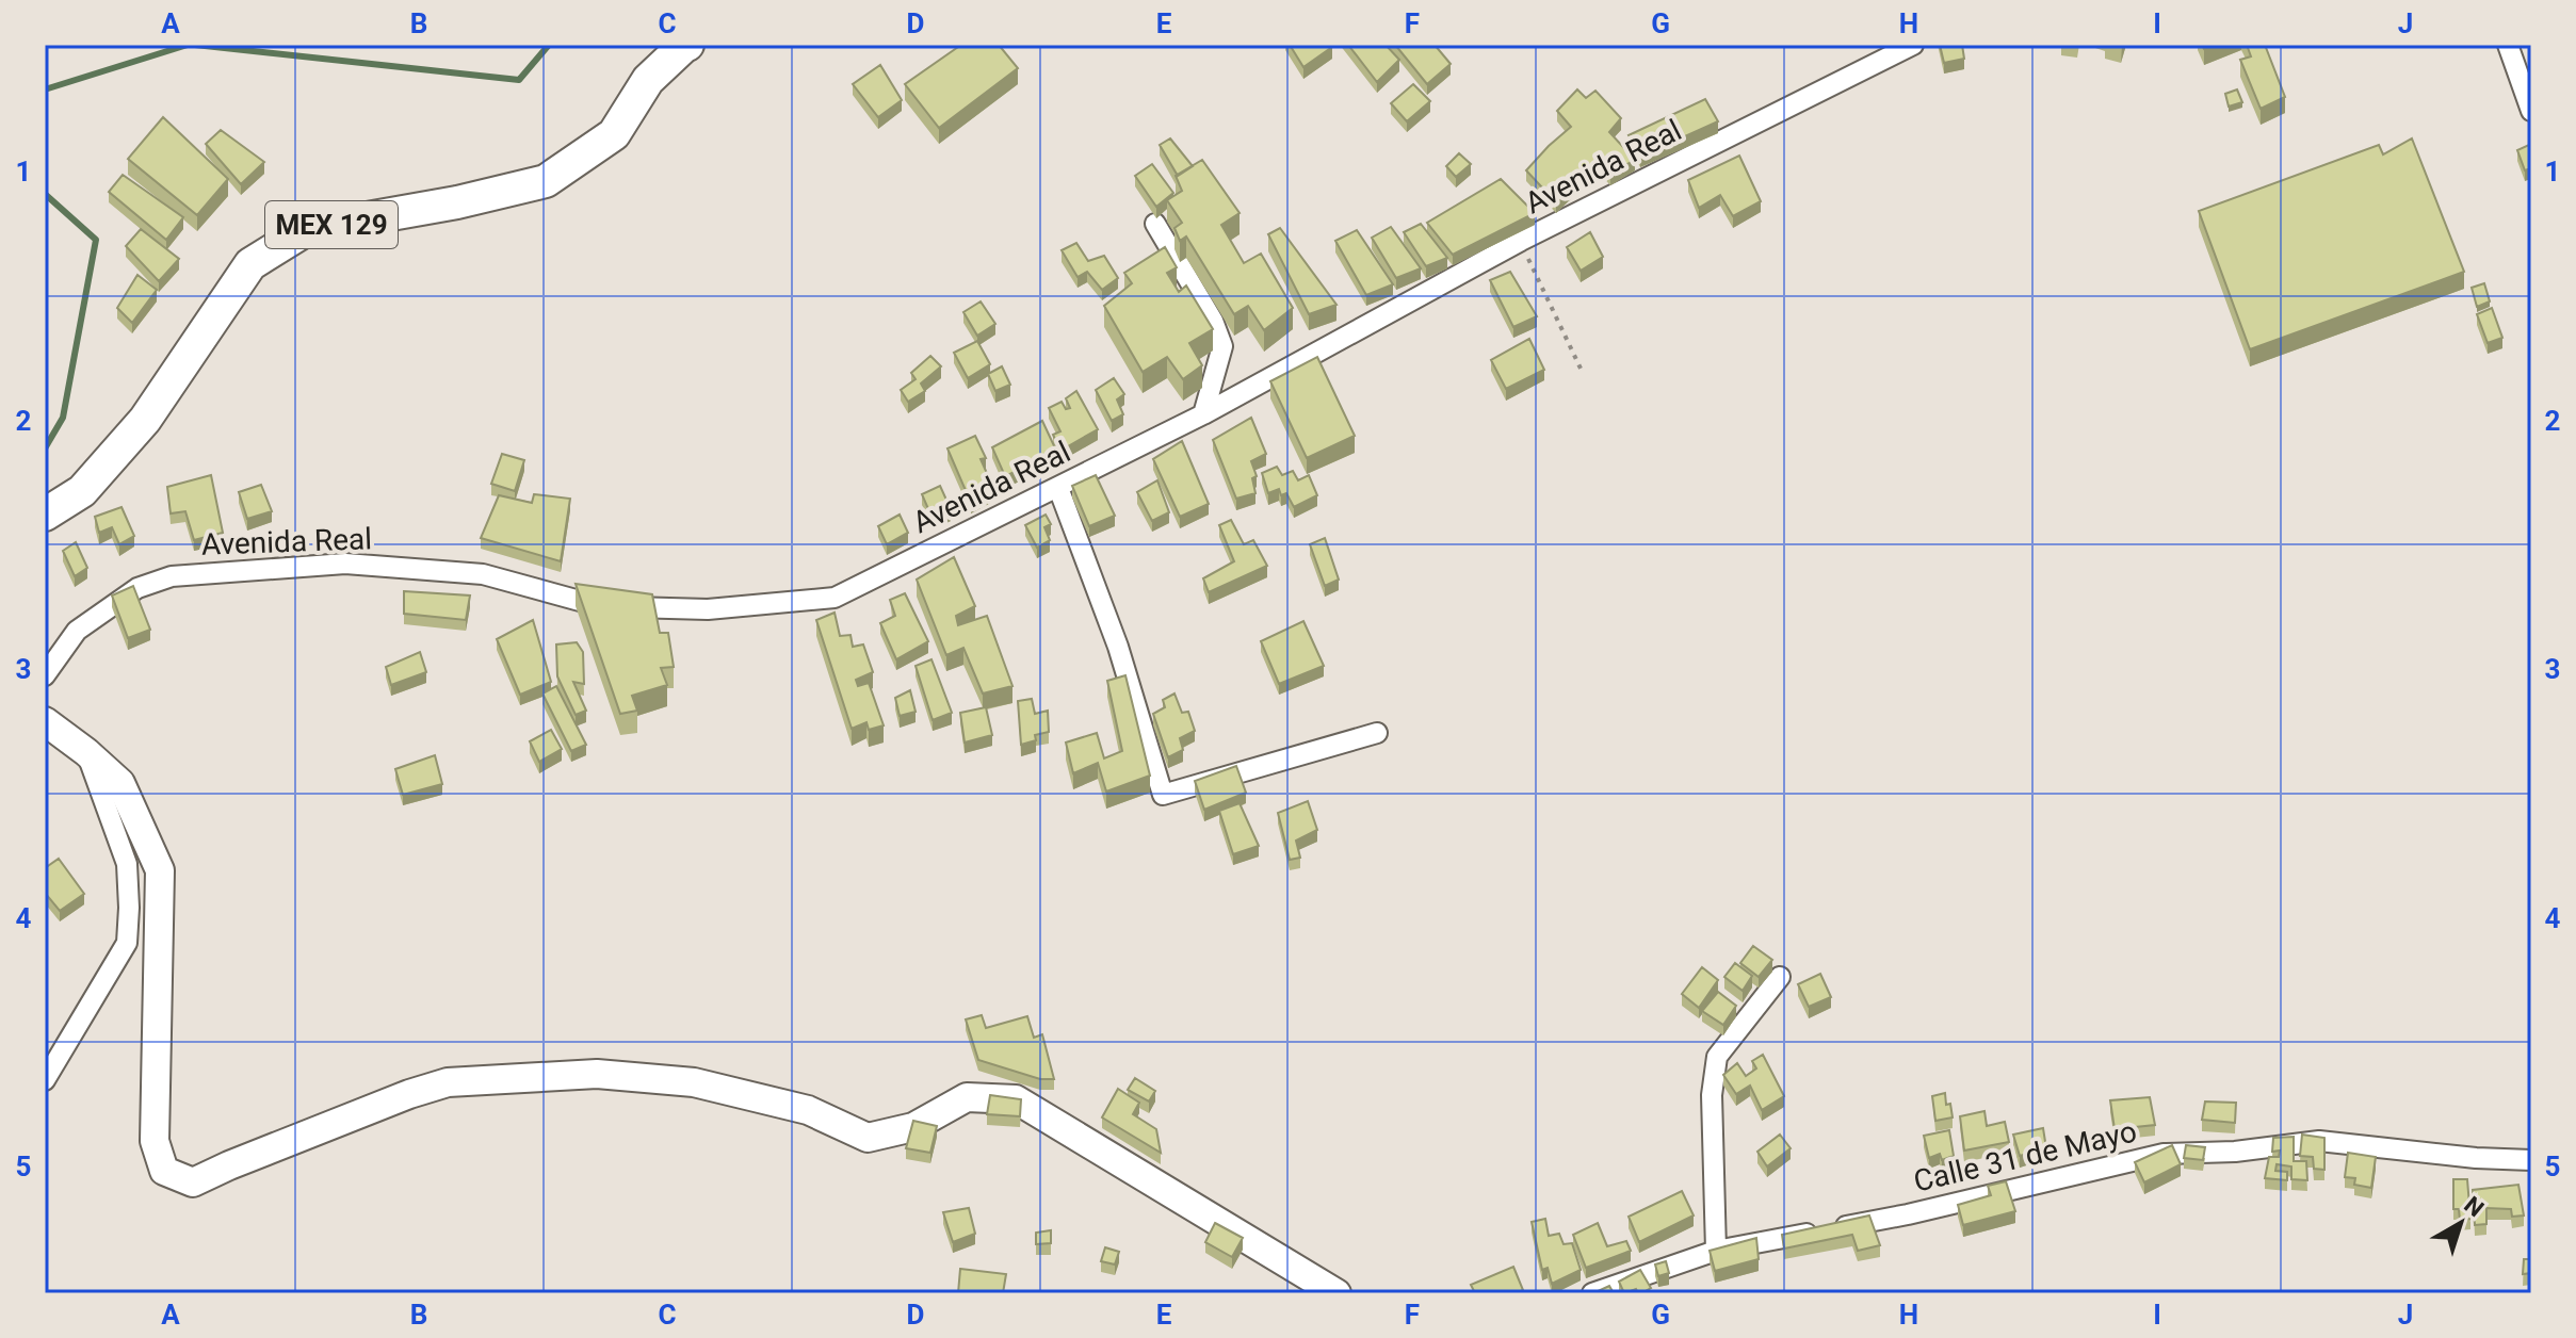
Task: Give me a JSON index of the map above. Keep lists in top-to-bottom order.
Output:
{
  "streets": {
    "main road": ["MEX 129"],
    "street": ["Avenida Real", "Calle 31 de Mayo"]
  },
  "north": "top right",
  "grid": {
    "columns": [
      "A",
      "B",
      "C",
      "D",
      "E",
      "F",
      "G",
      "H",
      "I",
      "J"
    ],
    "rows": [
      "1",
      "2",
      "3",
      "4",
      "5"
    ]
  }
}
